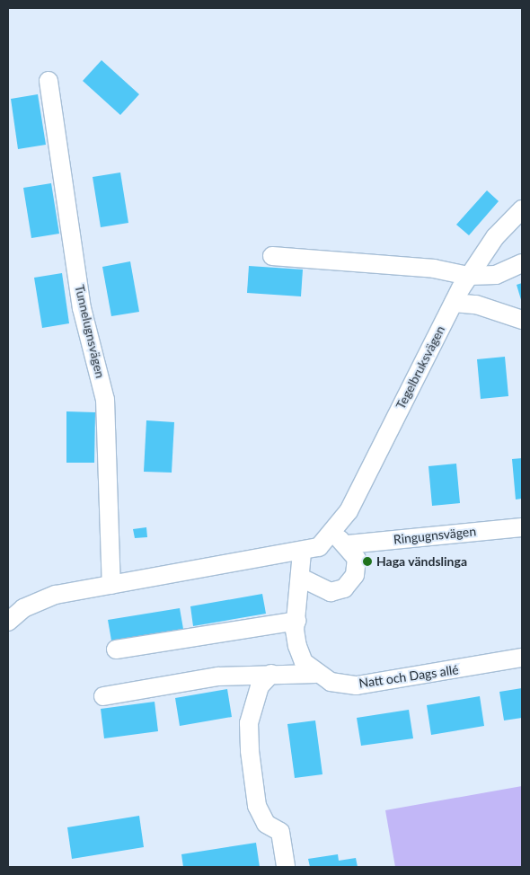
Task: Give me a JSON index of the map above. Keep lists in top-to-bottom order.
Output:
{
  "streets": {
    "street": [
      "Tunnelugnsvägen",
      "Tegelbruksvägen",
      "Ringugnsvägen",
      "Natt och Dags allé"
    ]
  },
  "crossings": [
    ["Tegelbruksvägen", "Ringugnsvägen"]
  ],
  "places": ["Haga vändslinga"]
}
